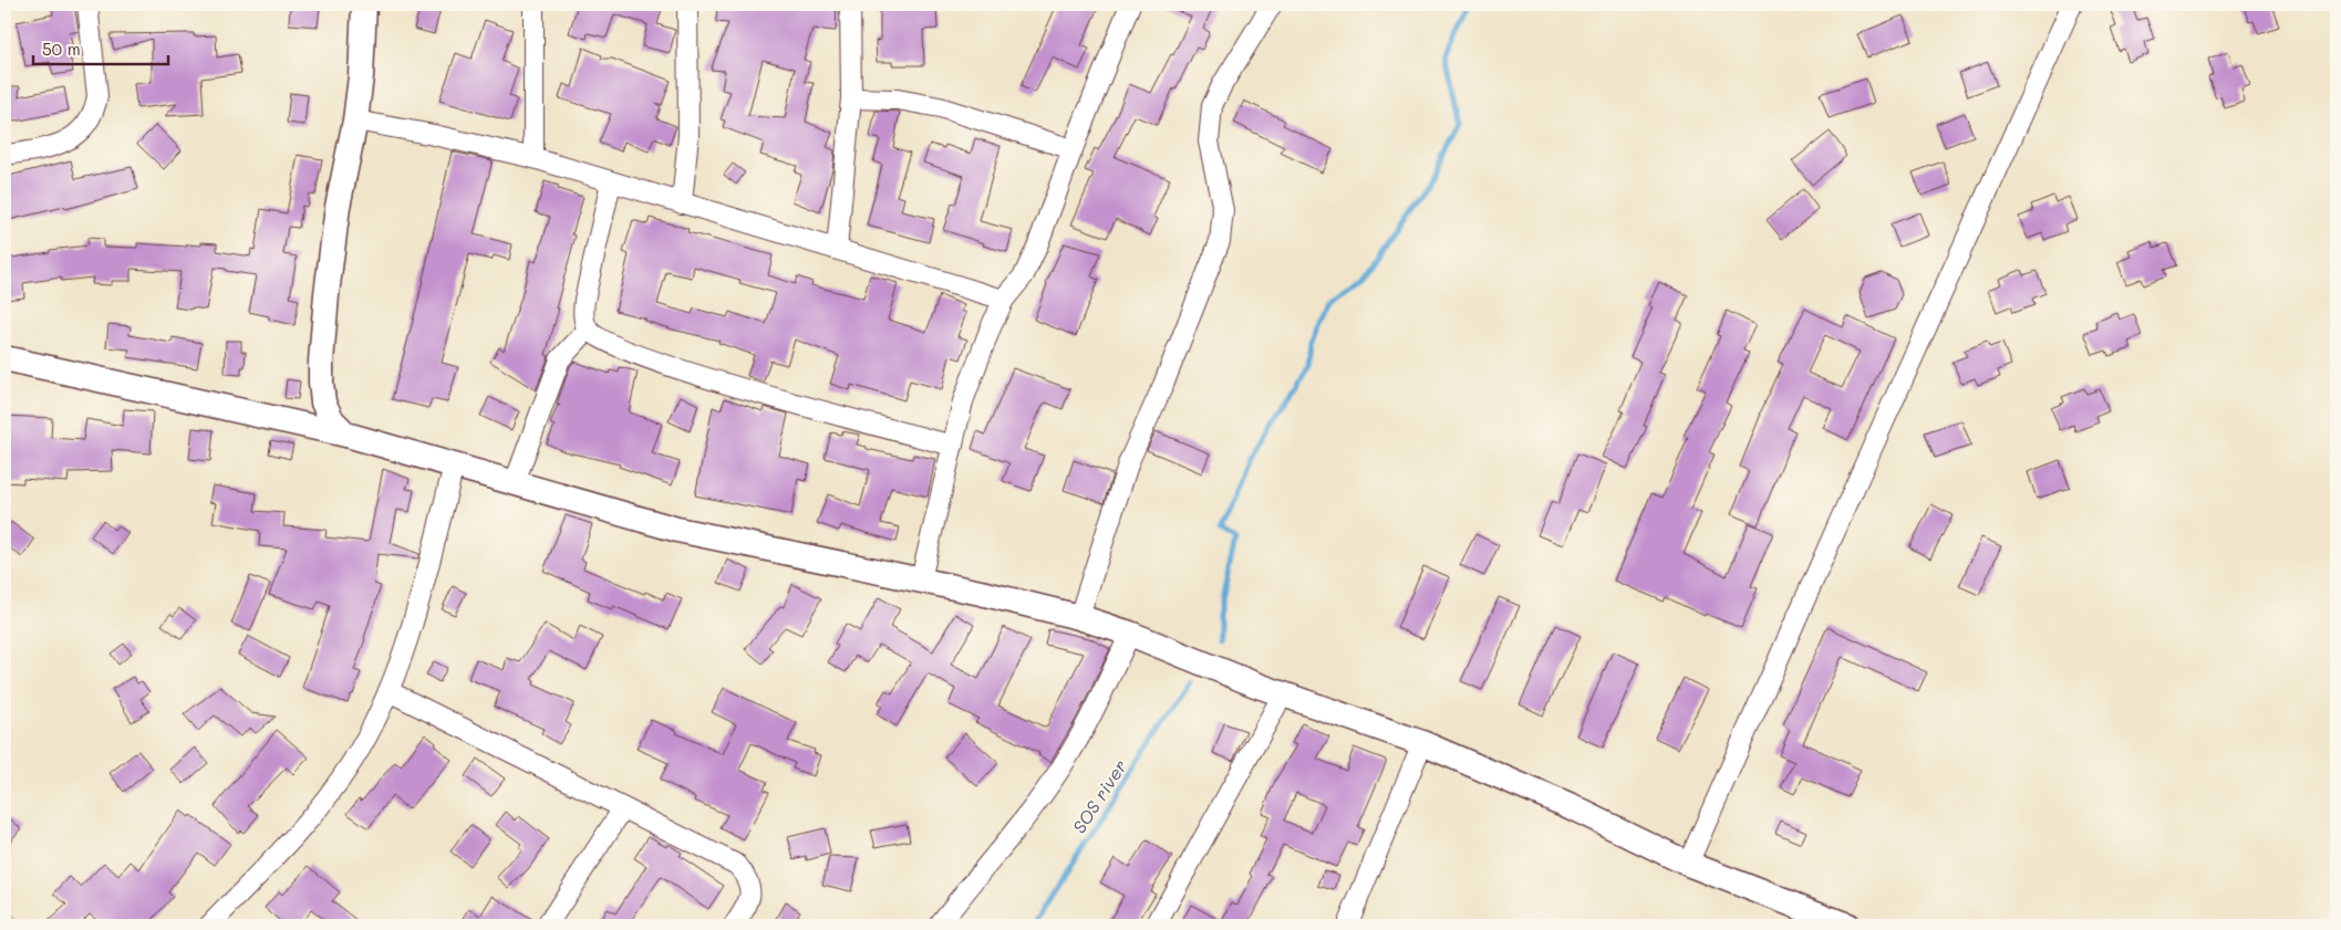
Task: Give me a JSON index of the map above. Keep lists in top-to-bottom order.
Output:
{
  "water": ["SOS river"],
  "scale_bar": "50 m"
}
